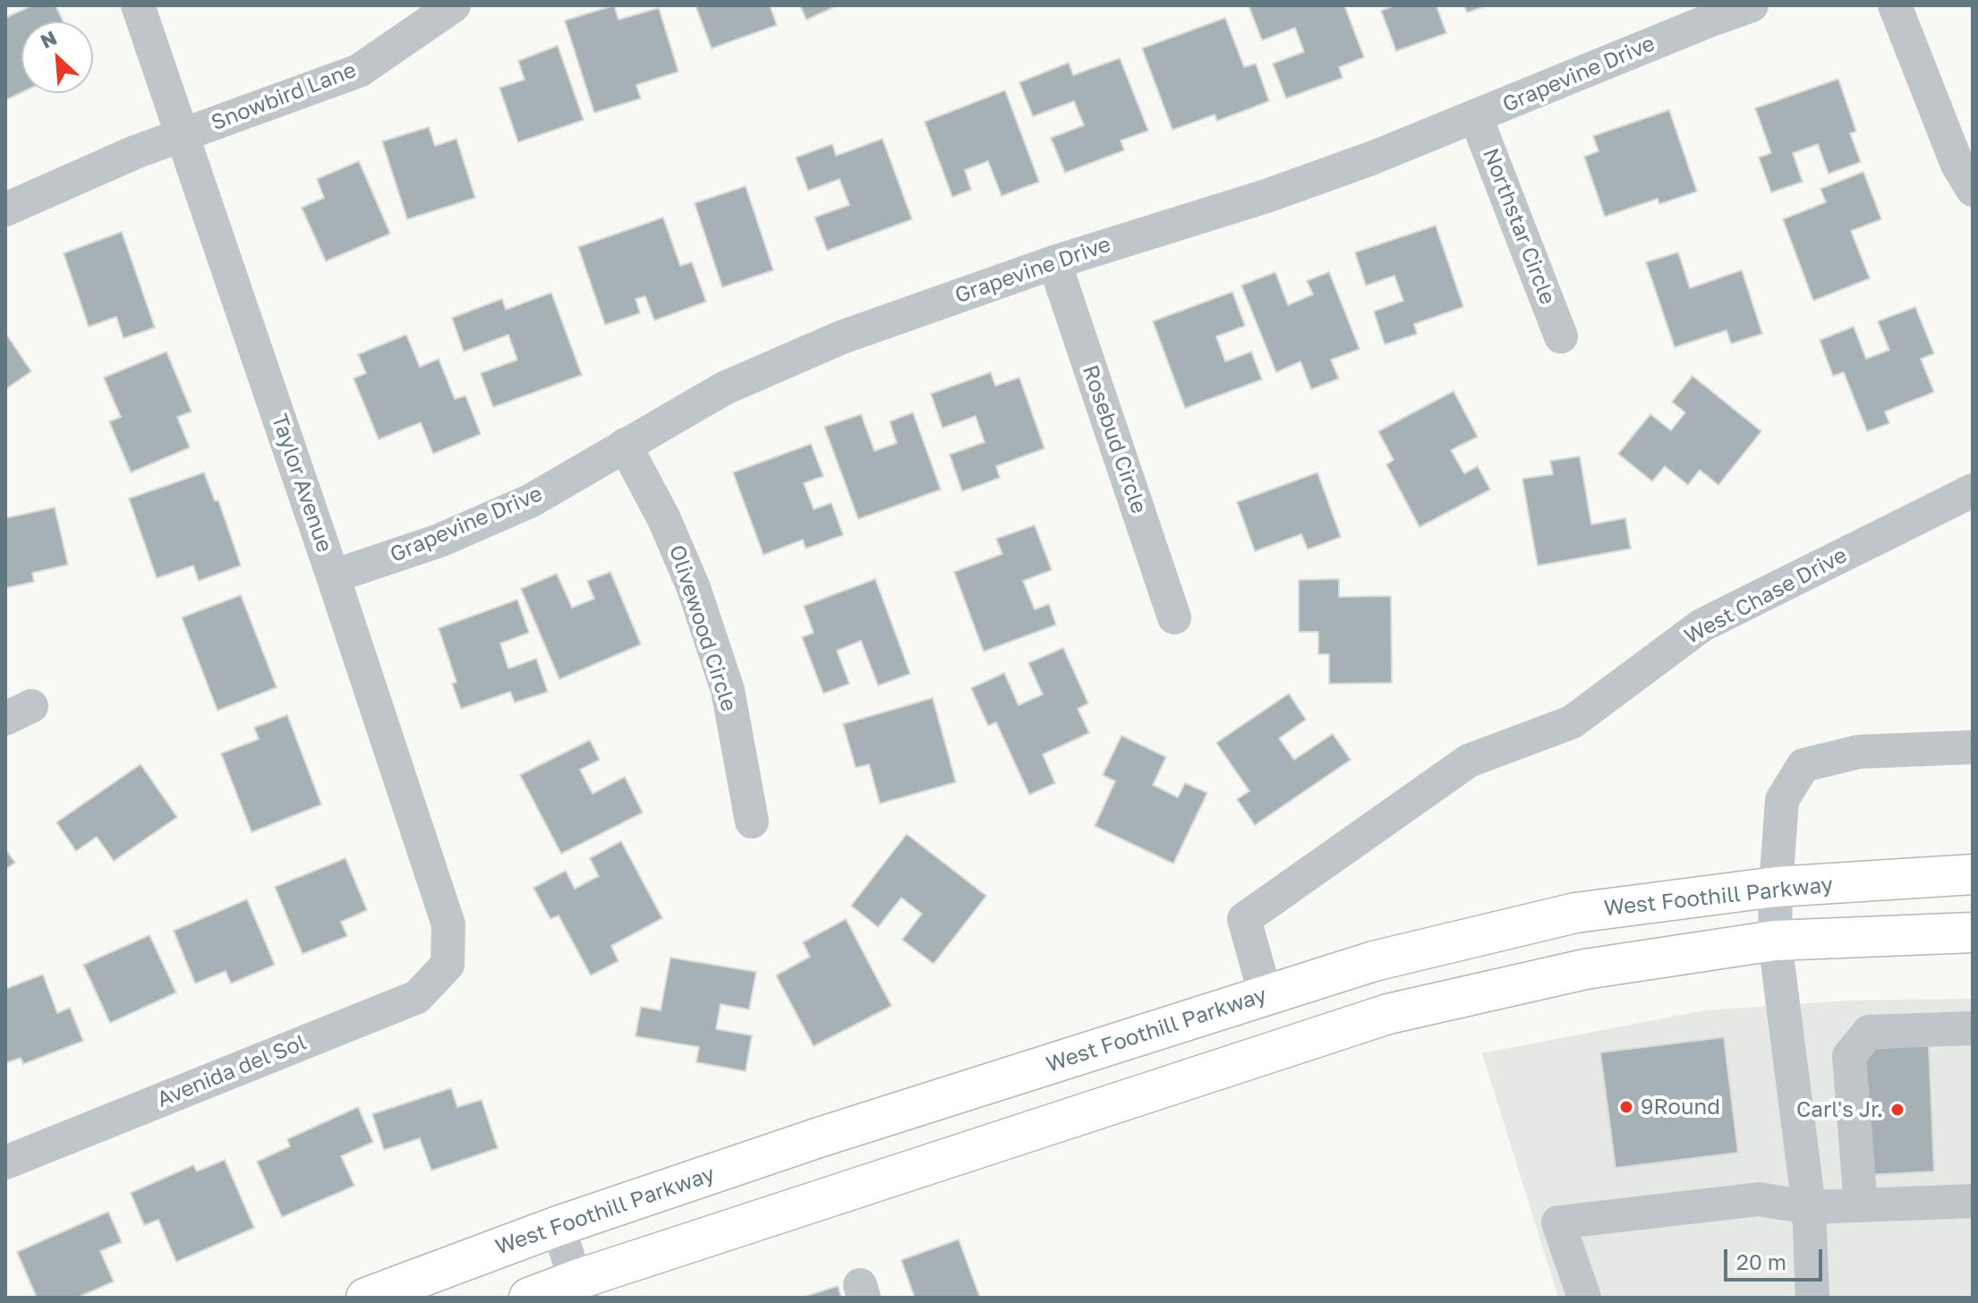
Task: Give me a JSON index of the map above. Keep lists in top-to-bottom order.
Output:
{
  "streets": {
    "main road": ["West Foothill Parkway"],
    "street": [
      "Grapevine Drive",
      "Snowbird Lane",
      "Northstar Circle",
      "Rosebud Circle",
      "Taylor Avenue",
      "West Chase Drive",
      "Olivewood Circle",
      "Avenida del Sol"
    ]
  },
  "crossings": [
    ["Grapevine Drive", "Northstar Circle"],
    ["Grapevine Drive", "Rosebud Circle"],
    ["Grapevine Drive", "Taylor Avenue"],
    ["Grapevine Drive", "Olivewood Circle"],
    ["Snowbird Lane", "Taylor Avenue"],
    ["Taylor Avenue", "Avenida del Sol"],
    ["West Chase Drive", "West Foothill Parkway"]
  ],
  "places": ["9Round", "Carl's Jr."],
  "scale_bar": "20 m",
  "north": "top left"
}
